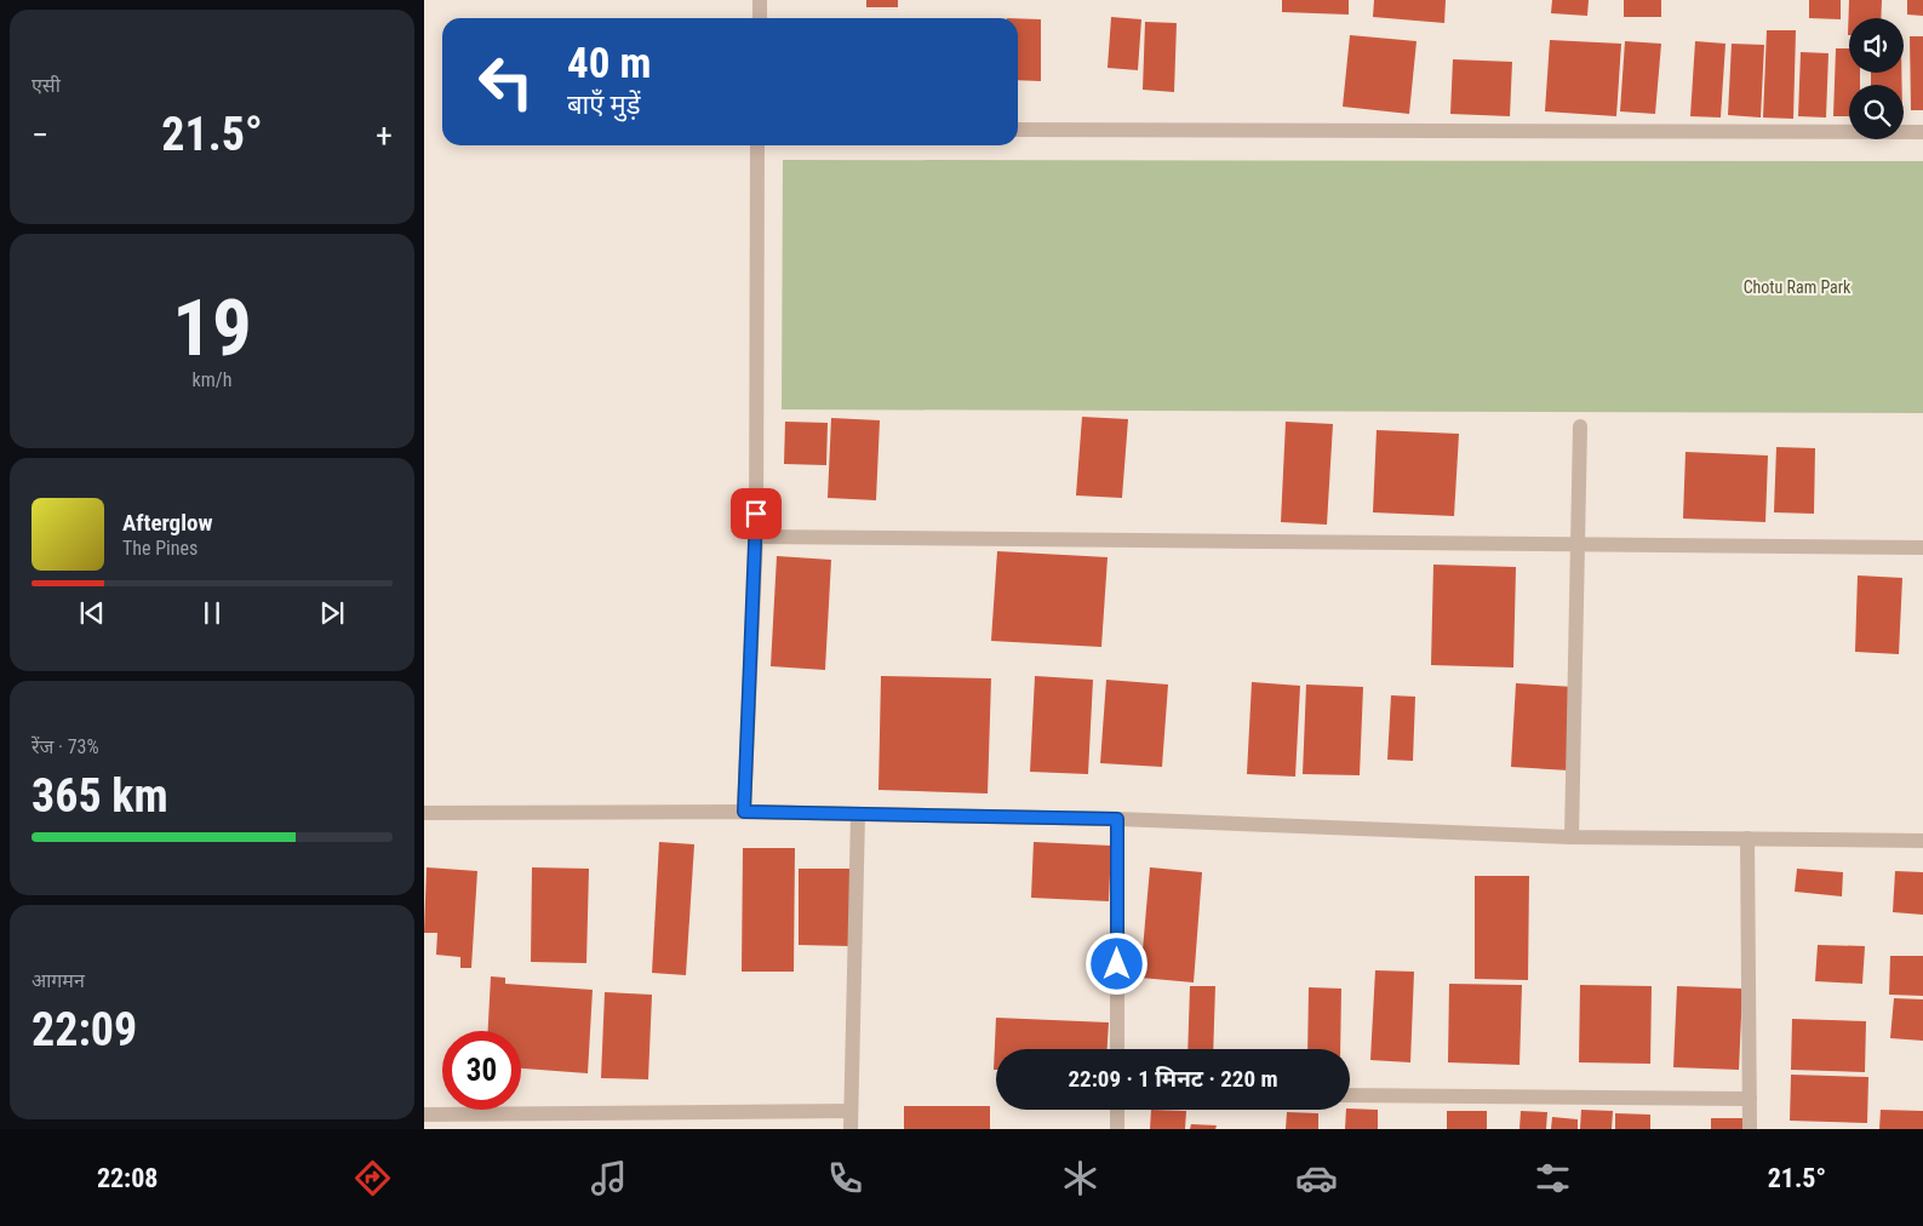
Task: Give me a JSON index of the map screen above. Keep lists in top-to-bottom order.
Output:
{
  "parks": ["Chotu Ram Park"],
  "page": {
    "tile": [
      "एसी",
      ["19", "km/h"],
      ["रेंज · 73%", "365 km"],
      ["आगमन", "22:09"]
    ],
    "turn": ["40 m", "बाएँ मुड़ें"],
    "heat": ["−", "21.5°", "+"],
    "song": ["Afterglow", "The Pines"],
    "limit": "30",
    "trip": "22:09 · 1 मिनट · 220 m",
    "tabs": ["22:08", "21.5°"]
  }
}
